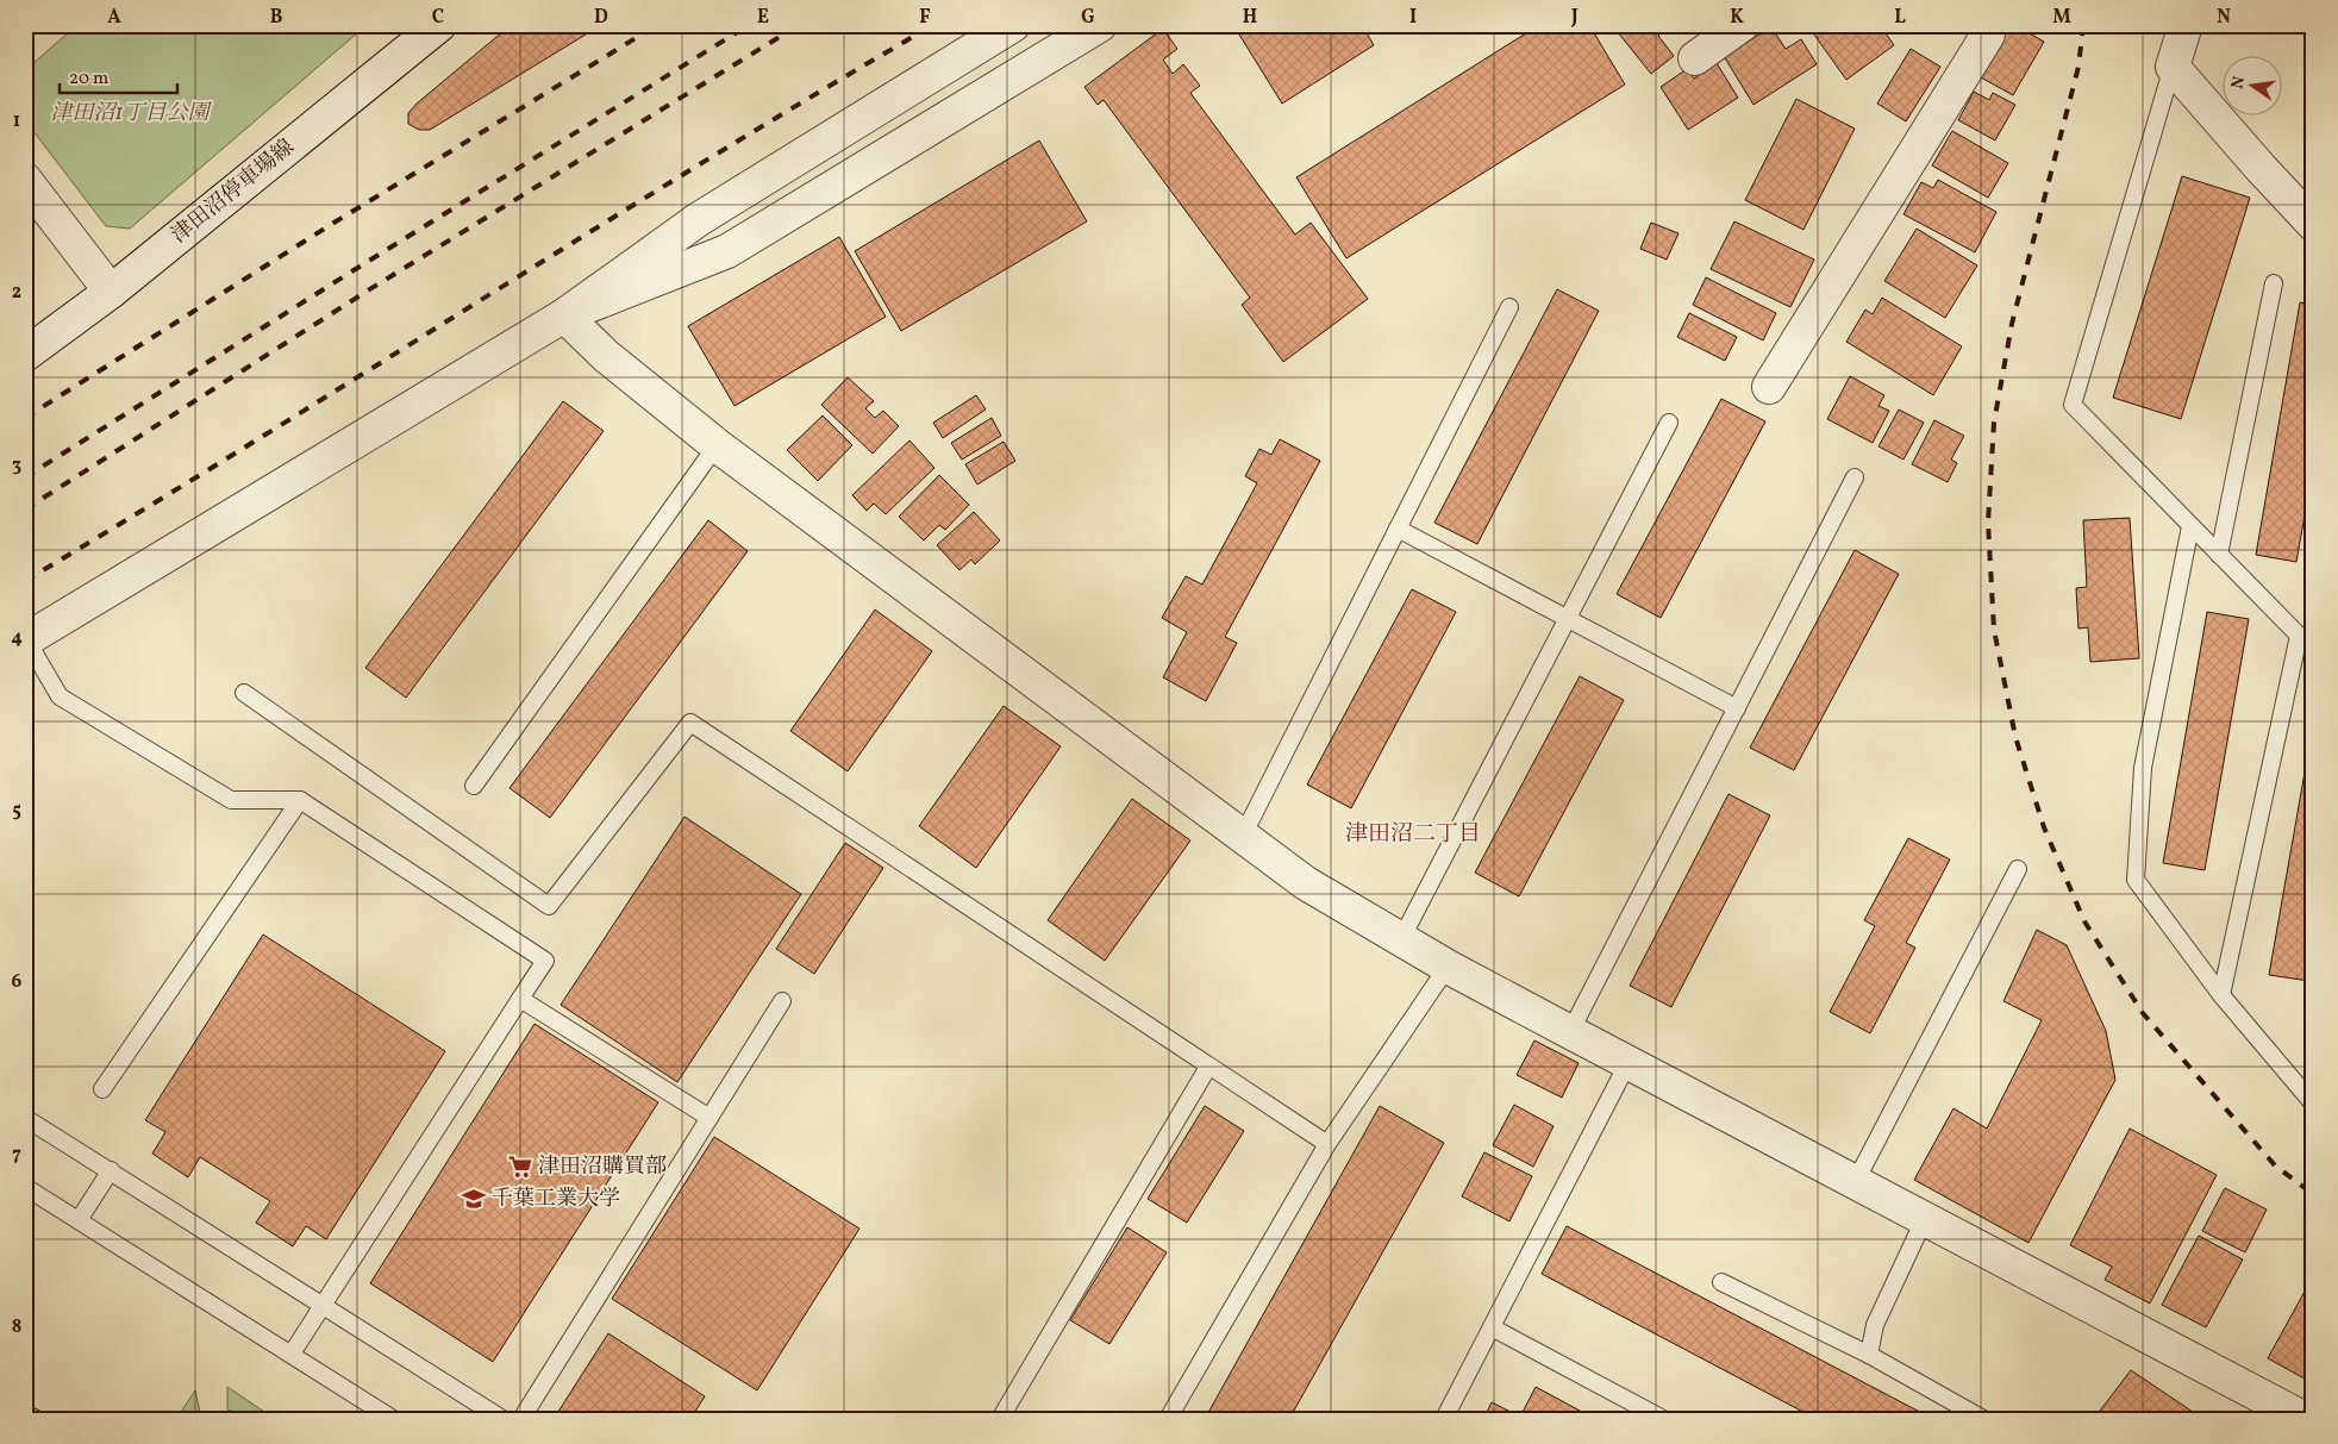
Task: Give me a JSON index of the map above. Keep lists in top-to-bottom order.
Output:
{
  "streets": {
    "street": ["津田沼停車場線"]
  },
  "districts": ["津田沼二丁目"],
  "parks": ["津田沼1丁目公園"],
  "places": {
    "supermarket": ["津田沼購買部"],
    "school or university": ["千葉工業大学"]
  },
  "scale_bar": "20 m",
  "north": "left",
  "grid": {
    "columns": [
      "A",
      "B",
      "C",
      "D",
      "E",
      "F",
      "G",
      "H",
      "I",
      "J",
      "K",
      "L",
      "M",
      "N"
    ],
    "rows": [
      "1",
      "2",
      "3",
      "4",
      "5",
      "6",
      "7",
      "8"
    ]
  }
}
